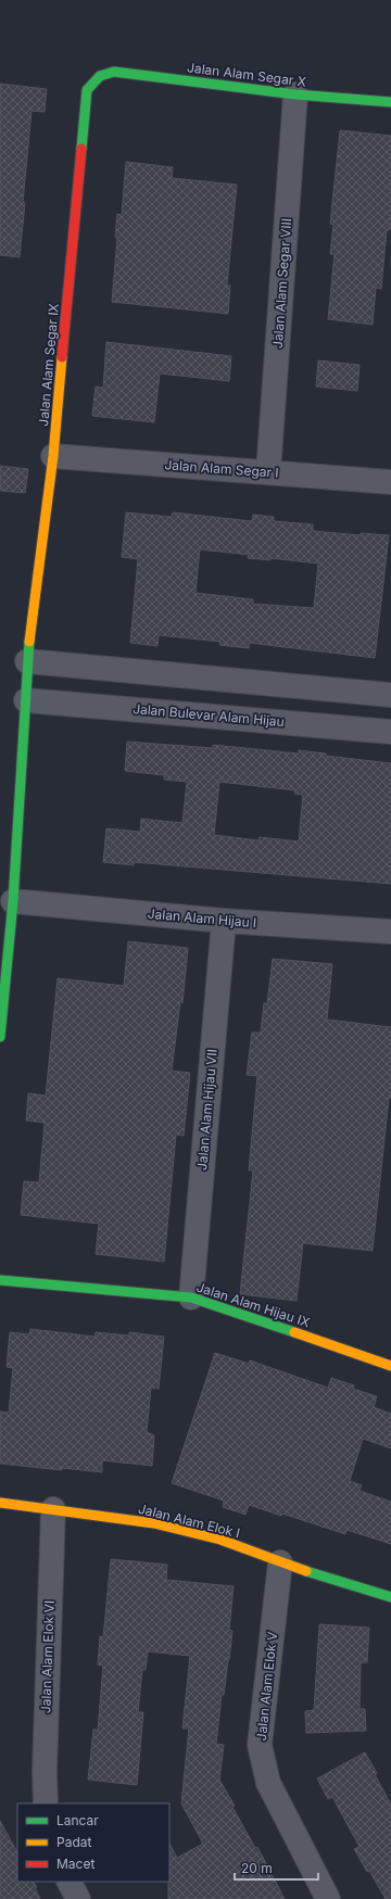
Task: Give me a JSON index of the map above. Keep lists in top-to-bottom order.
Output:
{
  "streets": {
    "street": [
      "Jalan Alam Segar X",
      "Jalan Alam Segar VIII",
      "Jalan Alam Segar IX",
      "Jalan Alam Segar I",
      "Jalan Bulevar Alam Hijau",
      "Jalan Alam Hijau I",
      "Jalan Alam Hijau VII",
      "Jalan Alam Hijau IX",
      "Jalan Alam Elok I",
      "Jalan Alam Elok VI",
      "Jalan Alam Elok V"
    ]
  },
  "crossings": [
    ["Jalan Alam Segar X", "Jalan Alam Segar VIII"],
    ["Jalan Alam Segar X", "Jalan Alam Segar IX"],
    ["Jalan Alam Segar VIII", "Jalan Alam Segar I"],
    ["Jalan Alam Segar IX", "Jalan Alam Segar I"],
    ["Jalan Alam Segar IX", "Jalan Bulevar Alam Hijau"],
    ["Jalan Alam Segar IX", "Jalan Alam Hijau I"],
    ["Jalan Alam Hijau I", "Jalan Alam Hijau VII"],
    ["Jalan Alam Hijau VII", "Jalan Alam Hijau IX"],
    ["Jalan Alam Elok I", "Jalan Alam Elok VI"],
    ["Jalan Alam Elok I", "Jalan Alam Elok V"]
  ],
  "legend": ["Lancar", "Padat", "Macet"],
  "scale_bar": "20 m"
}
